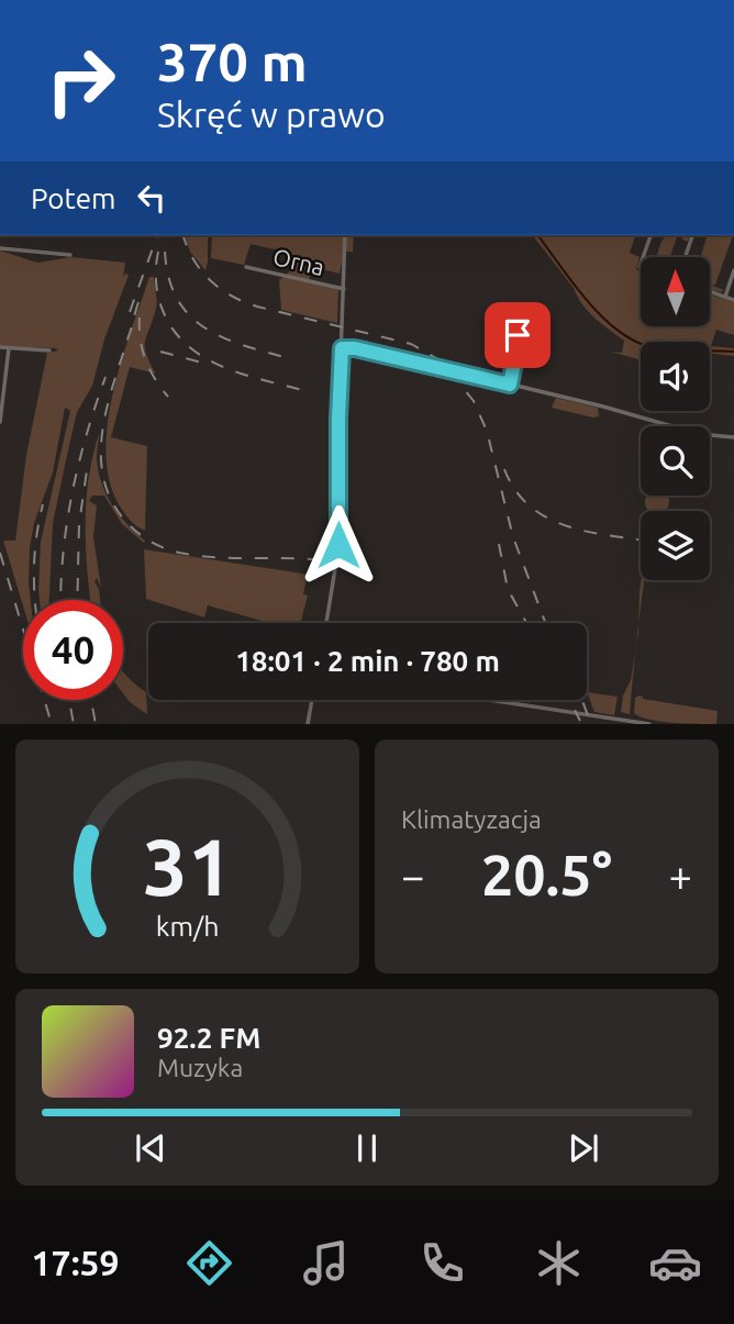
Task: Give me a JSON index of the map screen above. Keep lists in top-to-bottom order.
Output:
{
  "streets": {
    "street": ["Orna"]
  },
  "north": "top",
  "page": {
    "turn": ["370 m", "Skręć w prawo"],
    "then": "Potem",
    "limit": "40",
    "trip": "18:01 · 2 min · 780 m",
    "tile": "Klimatyzacja",
    "heat": ["−", "20.5°", "+"],
    "song": ["92.2 FM", "Muzyka"],
    "tabs": "17:59",
    "gauge": ["31", "km/h"]
  }
}
